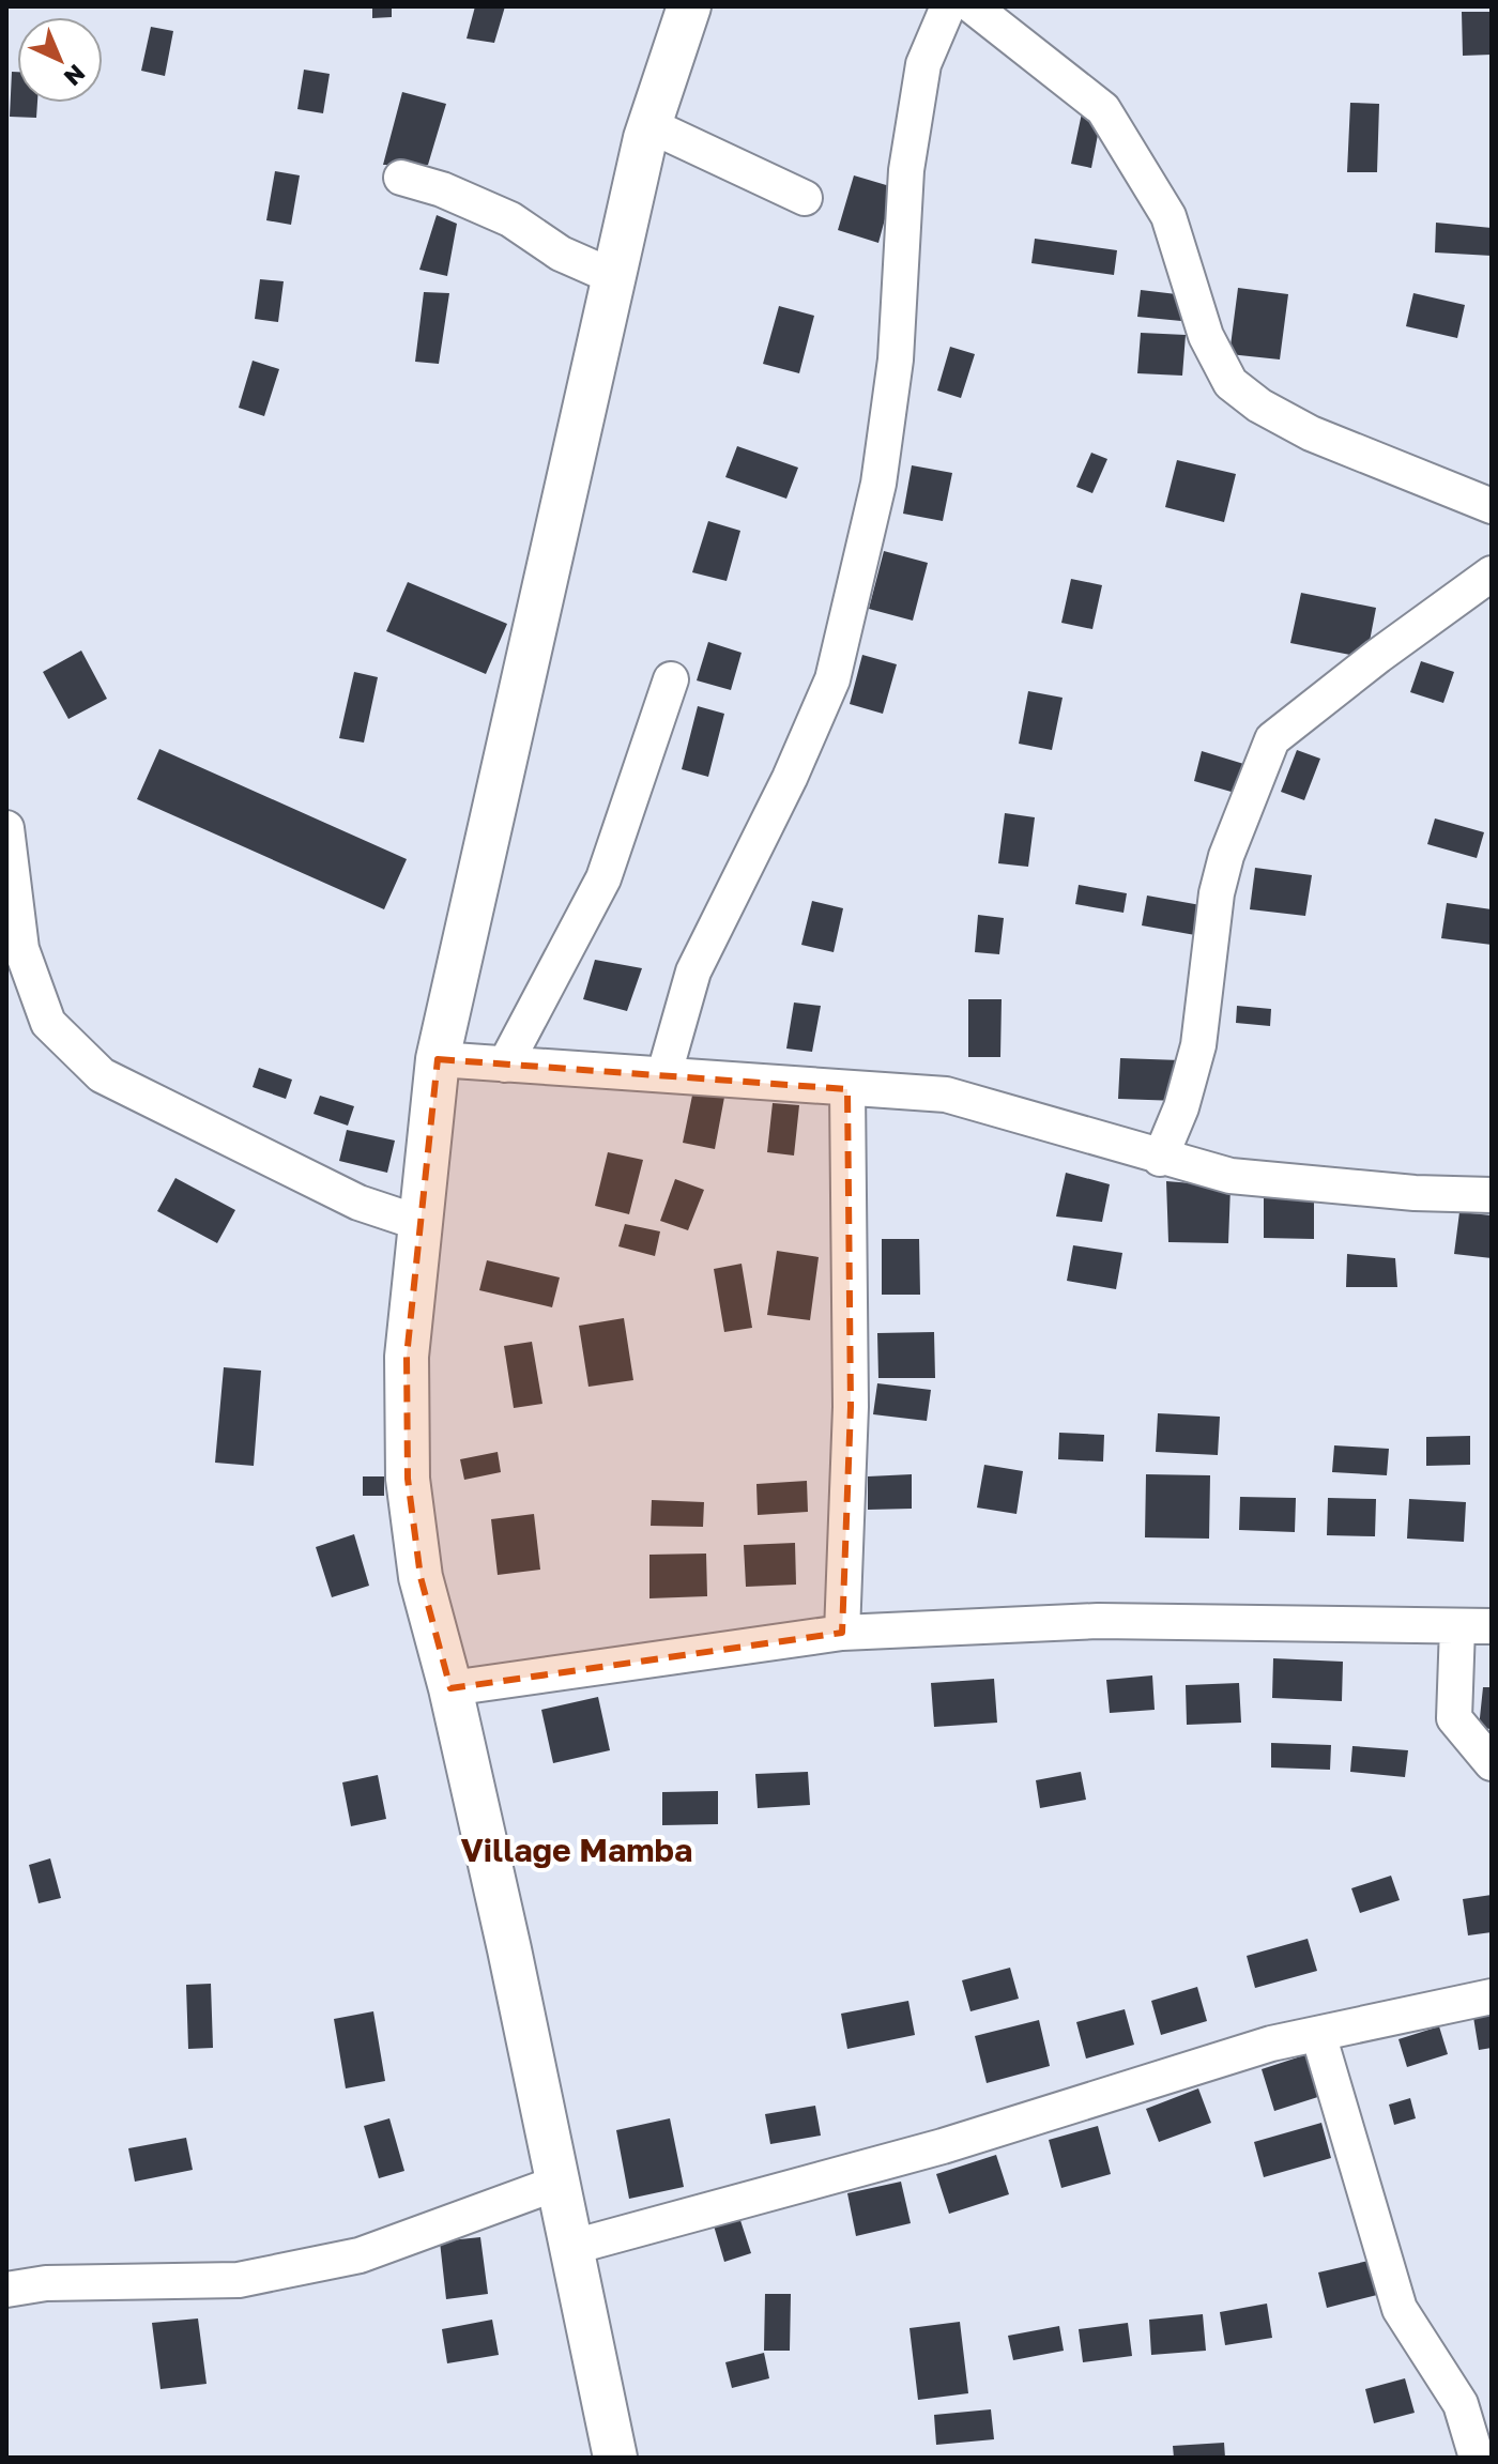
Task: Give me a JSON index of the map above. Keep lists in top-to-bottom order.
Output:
{
  "districts": ["Village Mamba"],
  "north": "bottom right"
}
